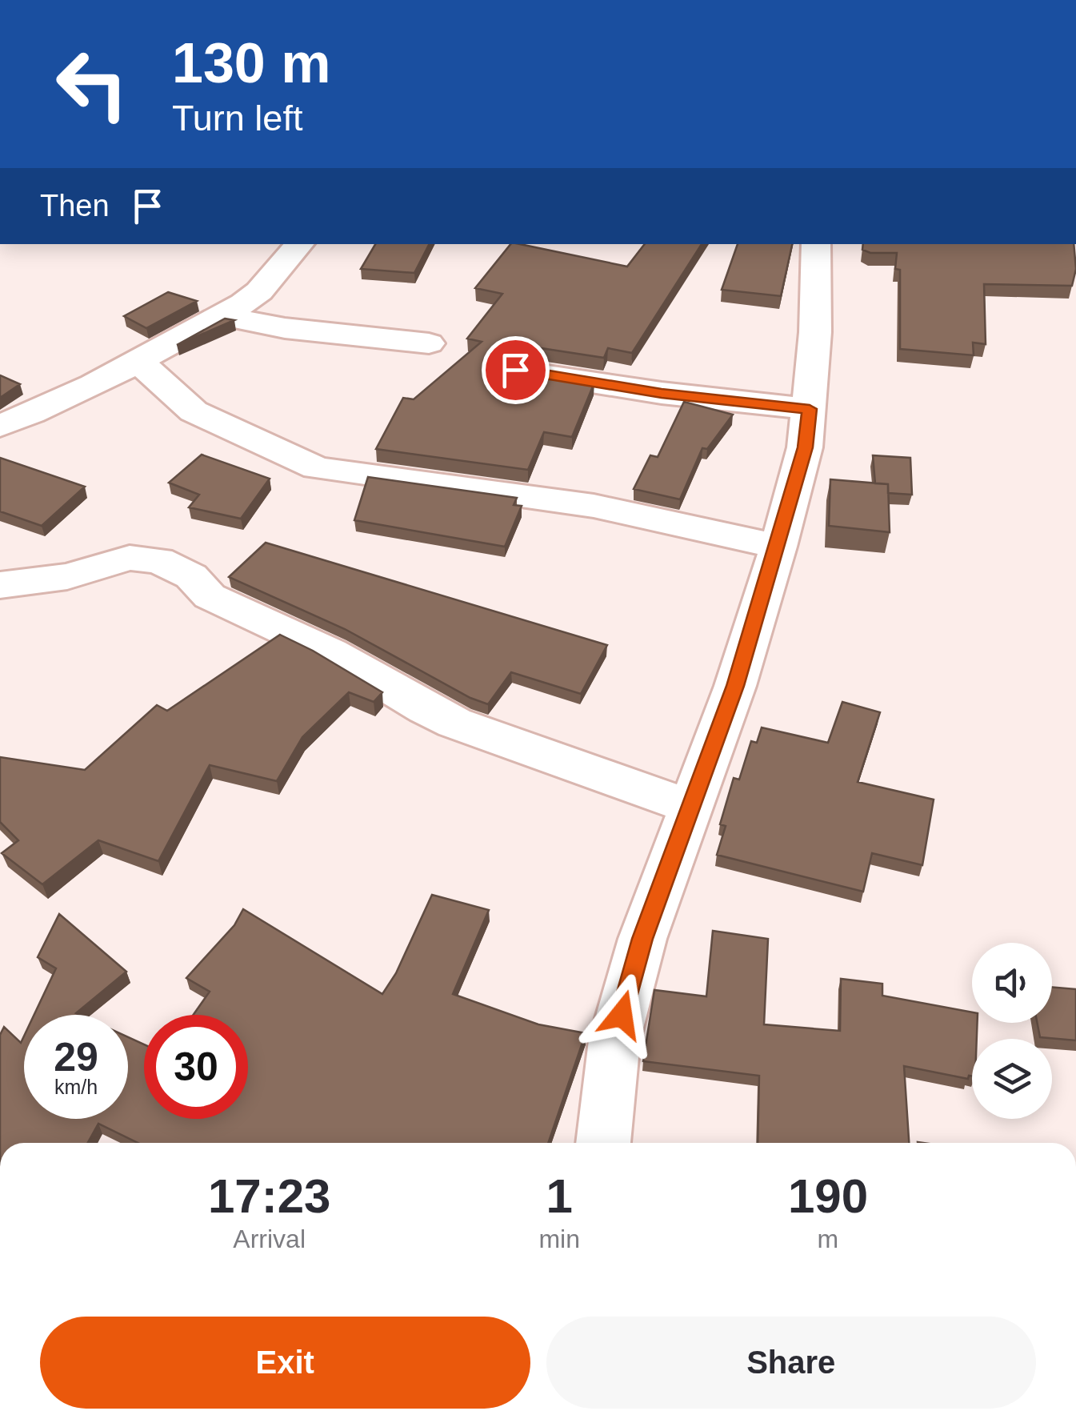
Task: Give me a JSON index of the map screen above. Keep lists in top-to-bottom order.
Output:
{
  "page": {
    "turn": ["130 m", "Turn left"],
    "then": "Then",
    "speed": "29 km/h",
    "limit": "30",
    "eta": [
      "17:23",
      "Arrival",
      "1",
      "min",
      "190",
      "m"
    ],
    "buttons": ["Exit", "Share"]
  }
}
